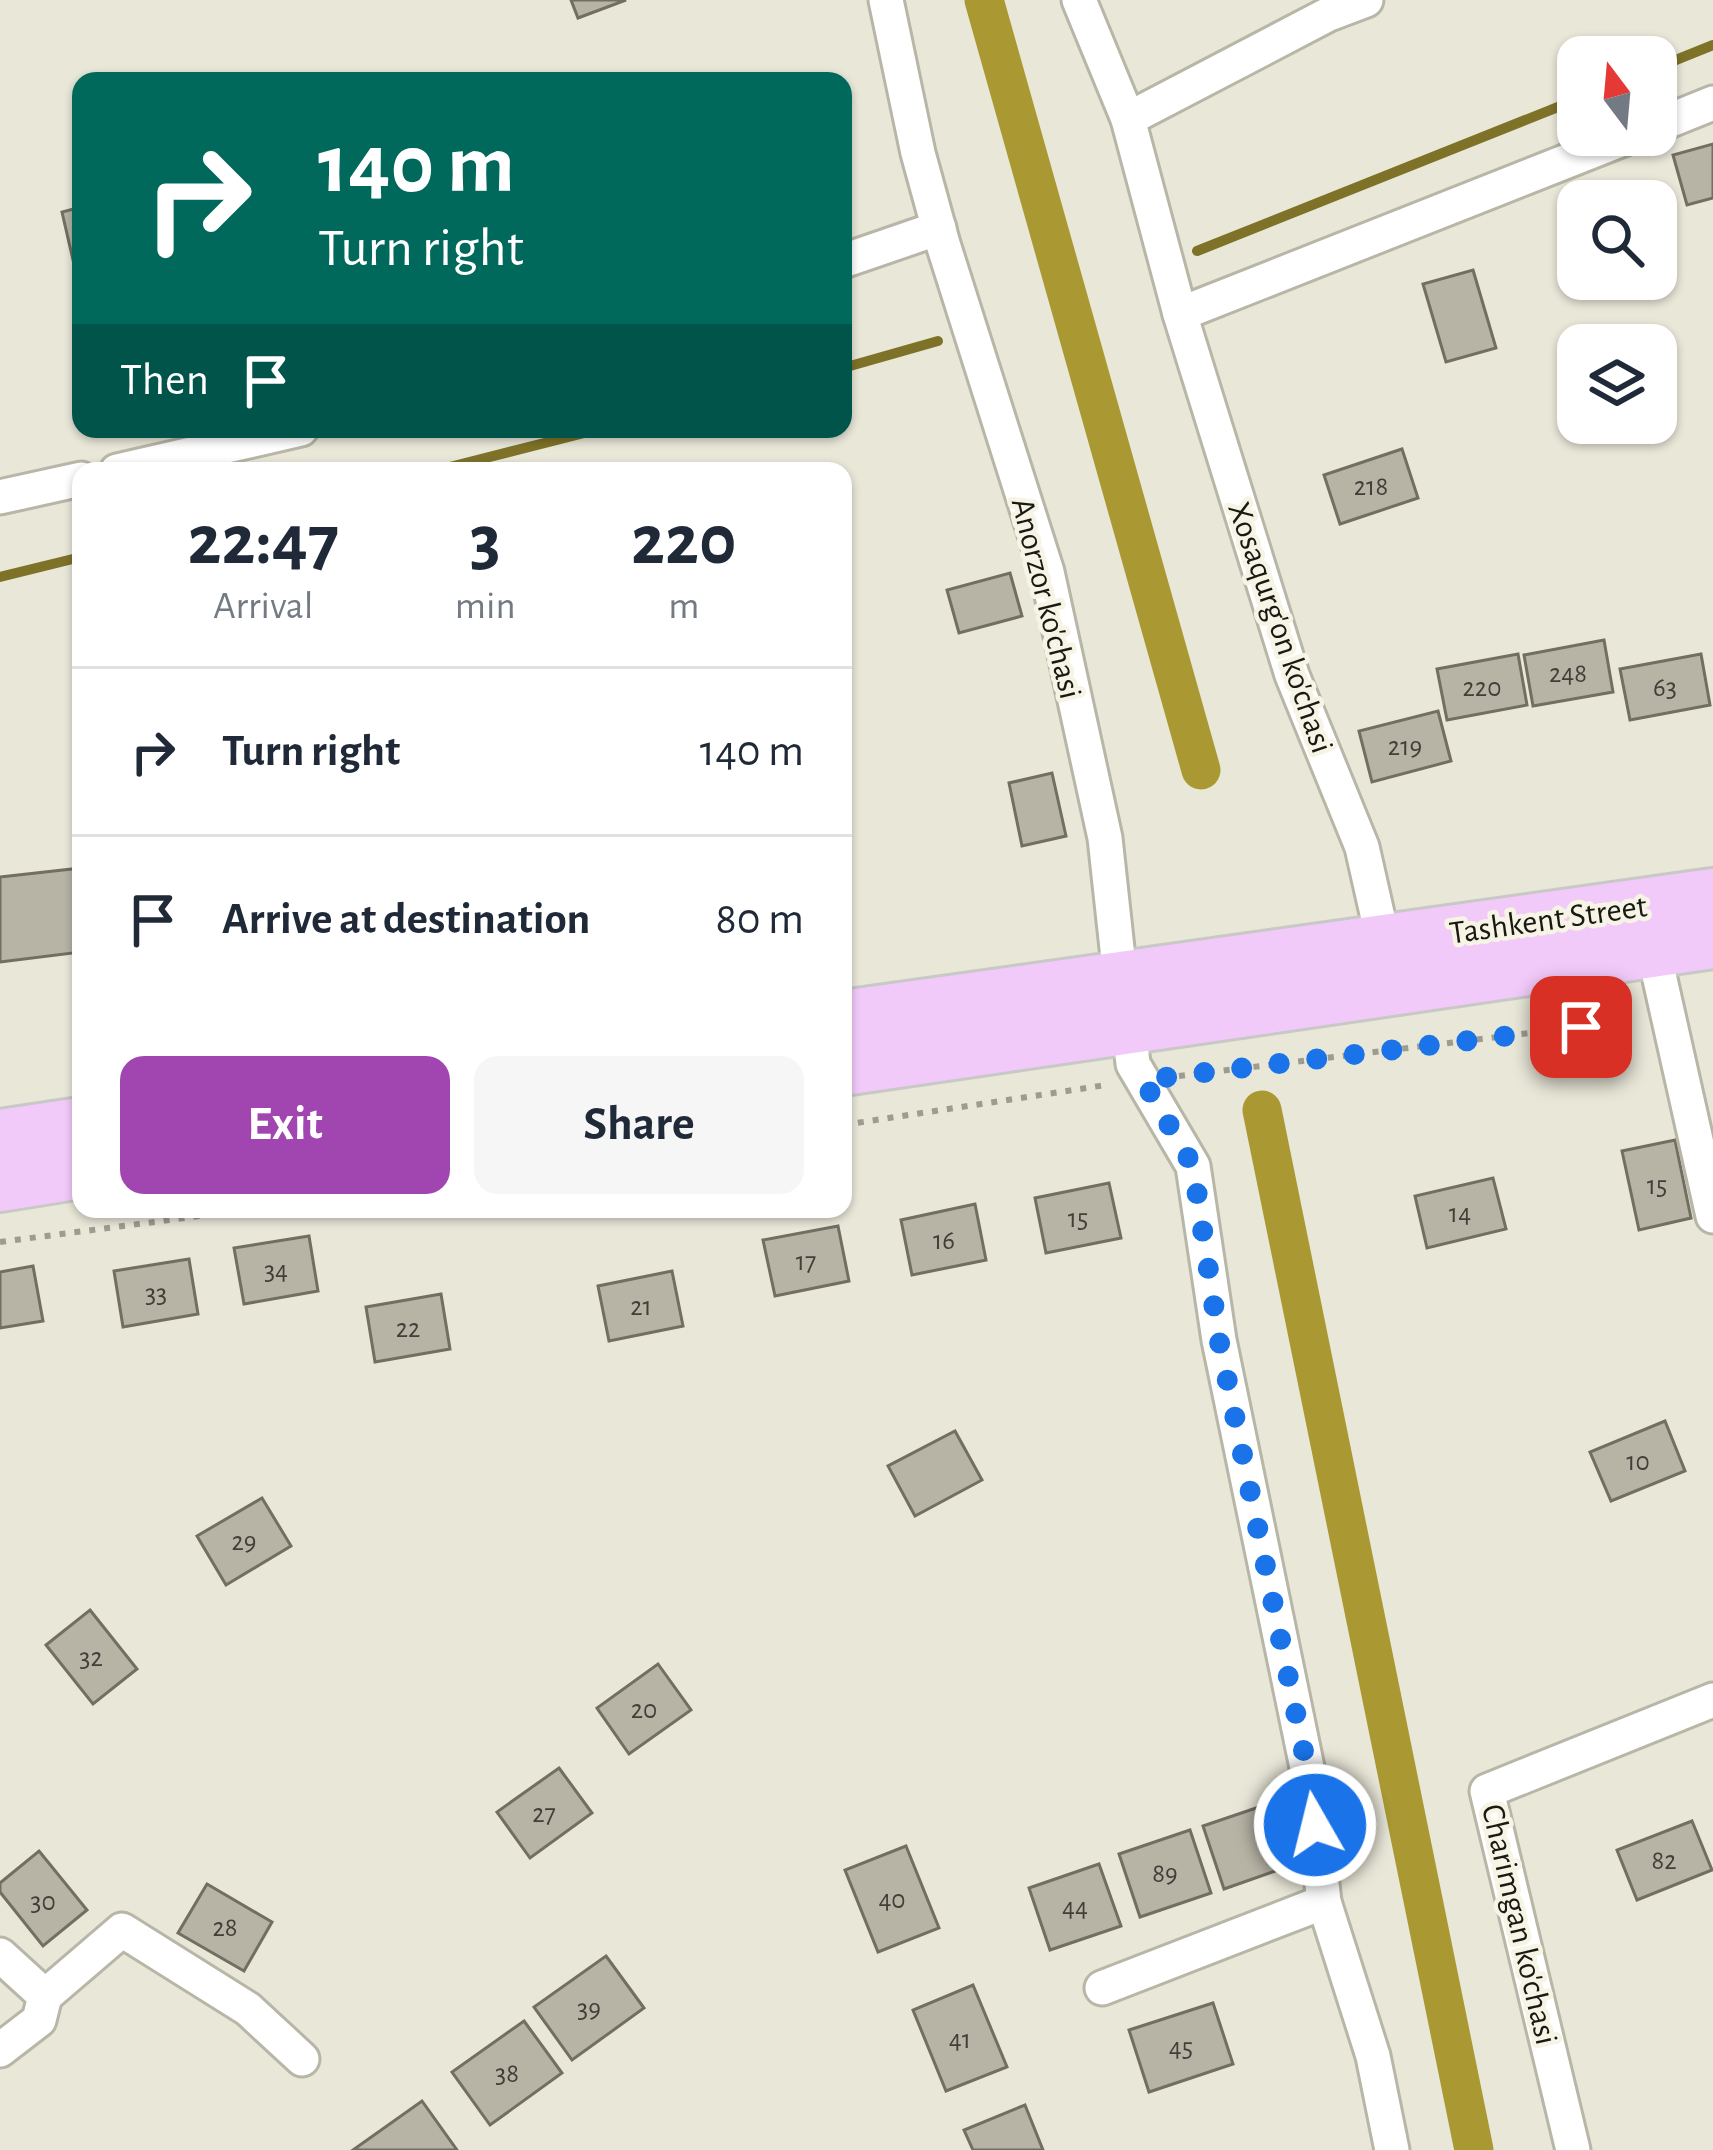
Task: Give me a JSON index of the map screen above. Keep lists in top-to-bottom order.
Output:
{
  "streets": {
    "highway": ["Tashkent Street"],
    "street": ["Anorzor ko'chasi", "Xosaqurg'on ko'chasi", "Charimgan ko'chasi"]
  },
  "crossings": [
    ["Xosaqurg'on ko'chasi", "Tashkent Street"]
  ],
  "house_numbers": [
    "218",
    "248",
    "220",
    "63",
    "219",
    "15",
    "14",
    "15",
    "16",
    "17",
    "34",
    "33",
    "21",
    "22",
    "10",
    "29",
    "32",
    "20",
    "27",
    "82",
    "89",
    "40",
    "30",
    "44",
    "28",
    "39",
    "41",
    "45",
    "38"
  ],
  "north": "top",
  "page": {
    "turn": ["140 m", "Turn right"],
    "then": "Then",
    "eta": [
      "22:47",
      "Arrival",
      "3",
      "min",
      "220",
      "m"
    ],
    "list": [
      {
        "name": "Turn right",
        "value": "140 m"
      },
      {
        "name": "Arrive at destination",
        "value": "80 m"
      }
    ],
    "buttons": ["Exit", "Share"]
  }
}
